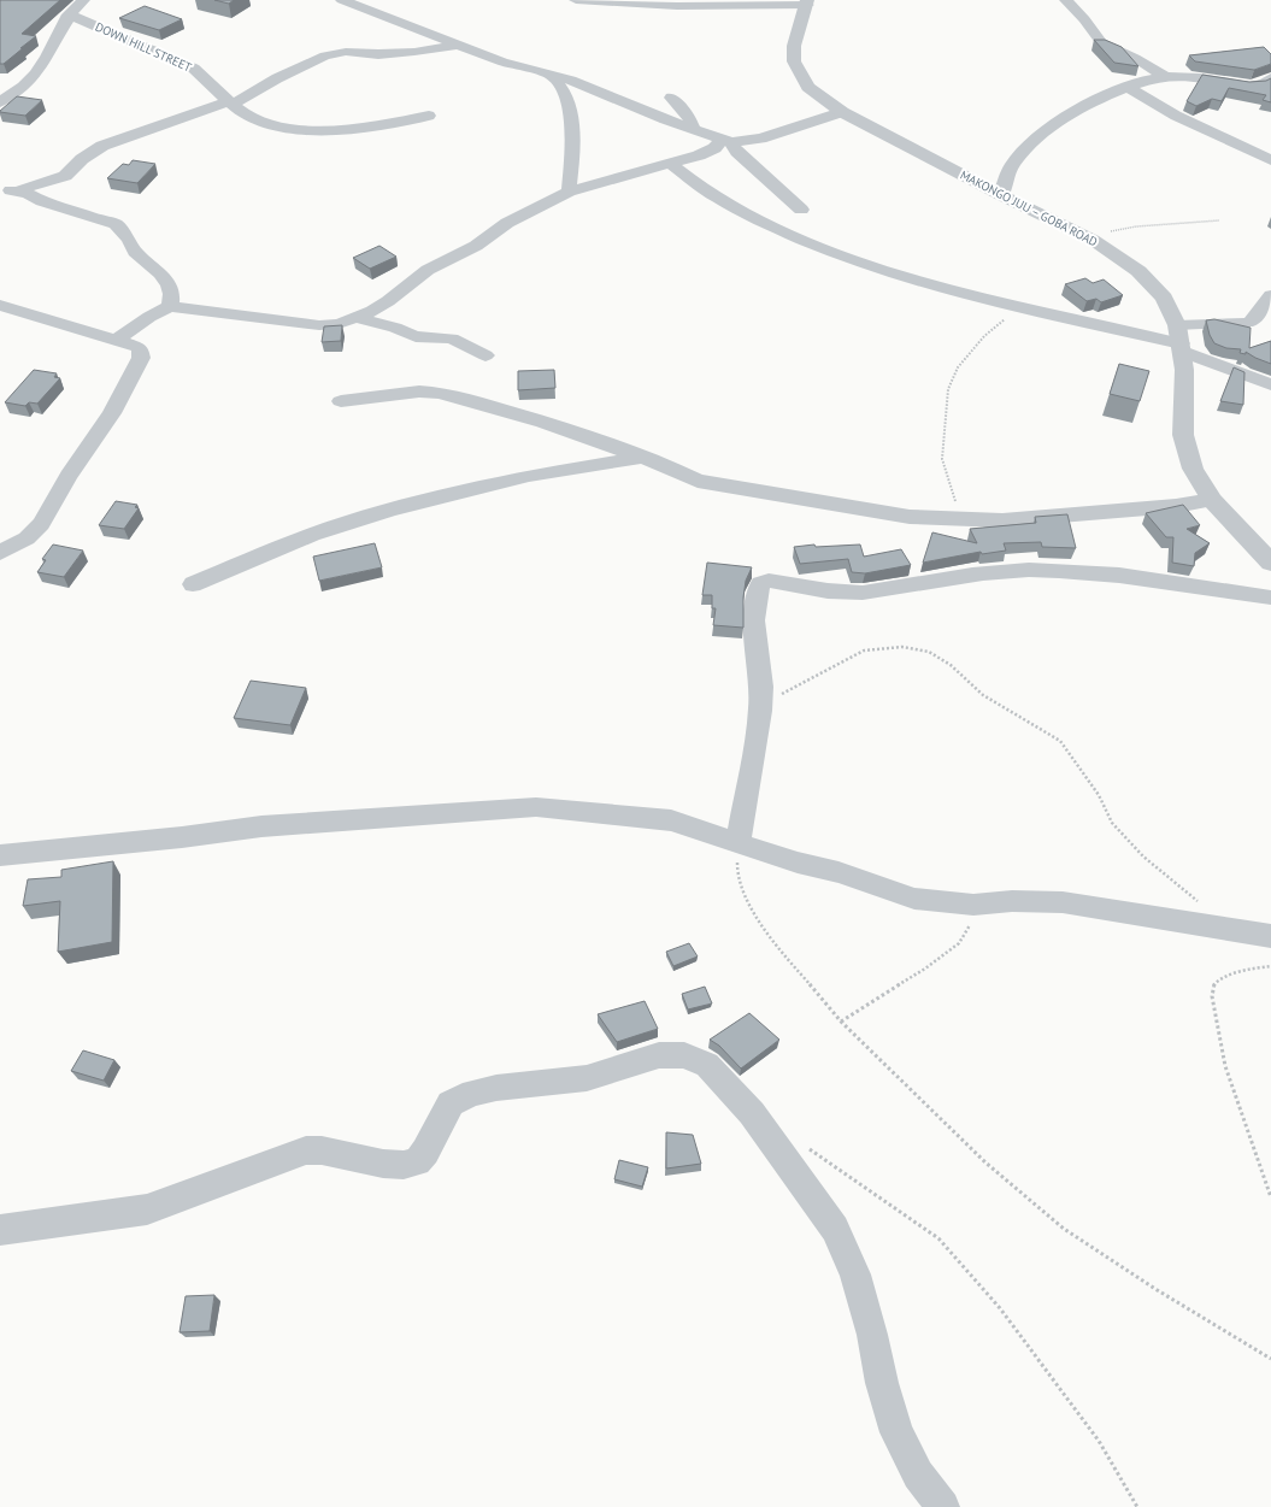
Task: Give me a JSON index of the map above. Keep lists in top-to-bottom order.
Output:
{
  "streets": {
    "street": ["DOWN HILL STREET", "MAKONGO JUU – GOBA ROAD"]
  }
}
